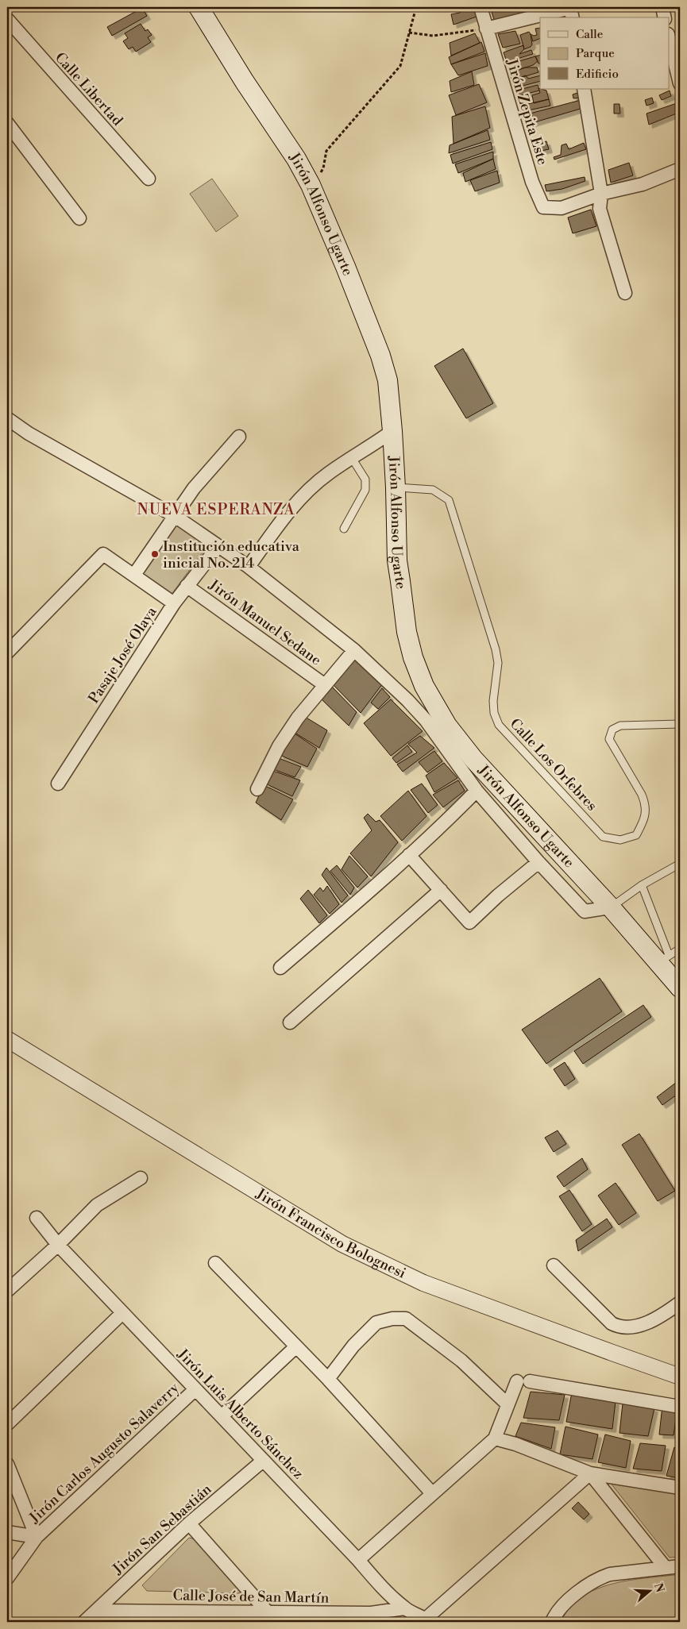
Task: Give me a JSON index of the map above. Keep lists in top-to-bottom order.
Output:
{
  "streets": {
    "main road": ["Jirón Alfonso Ugarte"],
    "street": [
      "Calle Libertad",
      "Jirón Zepita Este",
      "Jirón Manuel Sedane",
      "Pasaje José Olaya",
      "Jirón Francisco Bolognesi",
      "Jirón Luis Alberto Sánchez",
      "Jirón Carlos Augusto Salaverry",
      "Jirón San Sebastián",
      "Calle José de San Martín"
    ],
    "lane": ["Calle Los Orfebres"]
  },
  "crossings": [
    ["Jirón Alfonso Ugarte", "Calle Los Orfebres"],
    ["Jirón Manuel Sedane", "Pasaje José Olaya"],
    ["Jirón Luis Alberto Sánchez", "Jirón Carlos Augusto Salaverry"],
    ["Jirón Luis Alberto Sánchez", "Jirón San Sebastián"],
    ["Jirón Luis Alberto Sánchez", "Calle José de San Martín"],
    ["Jirón San Sebastián", "Calle José de San Martín"]
  ],
  "districts": ["NUEVA ESPERANZA"],
  "places": ["Institución educativa inicial No. 214"],
  "legend": ["Calle", "Parque", "Edificio"],
  "north": "right"
}
